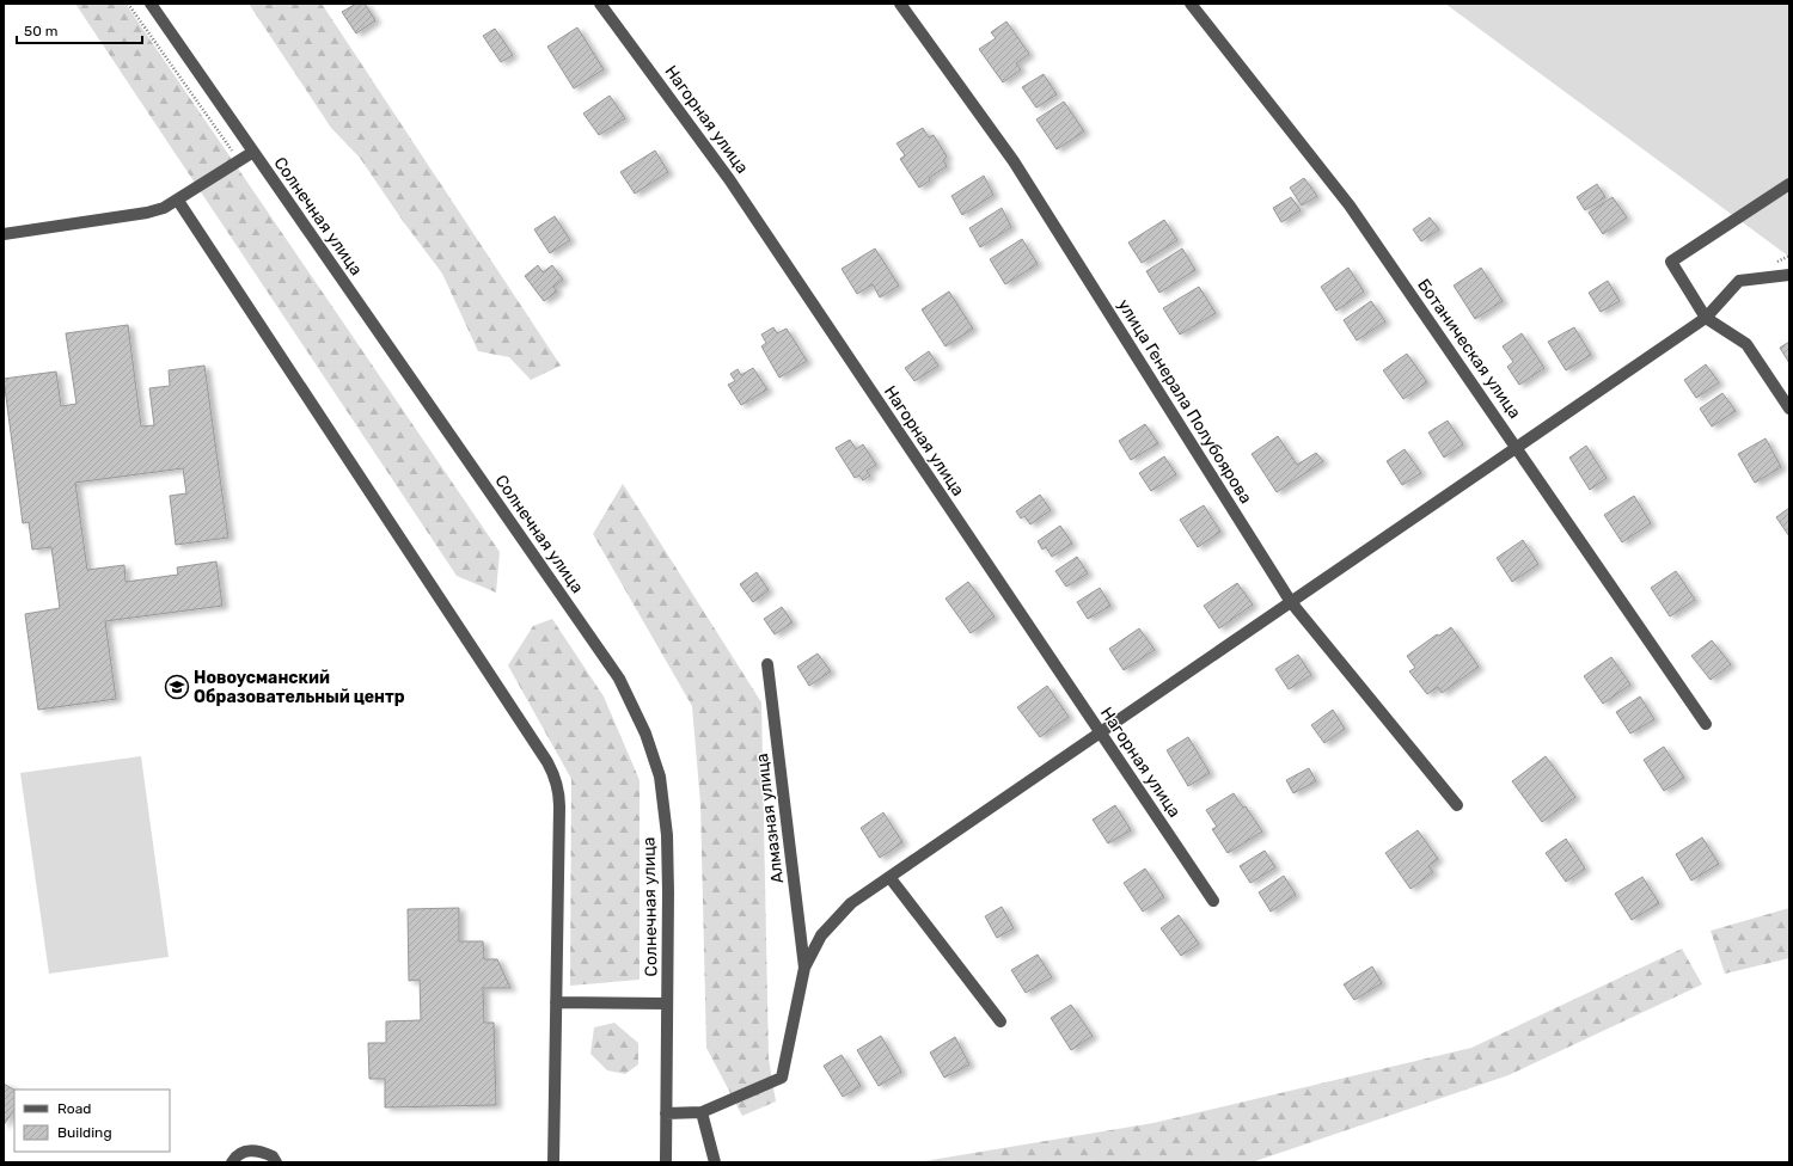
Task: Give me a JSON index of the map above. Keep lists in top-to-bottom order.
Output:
{
  "streets": {
    "street": [
      "Нагорная улица",
      "Солнечная улица",
      "Ботаническая улица",
      "улица Генерала Полубоярова",
      "Алмазная улица"
    ]
  },
  "places": {
    "school or university": ["Новоусманский Образовательный центр"]
  },
  "legend": ["Road", "Building"],
  "scale_bar": "50 m"
}
